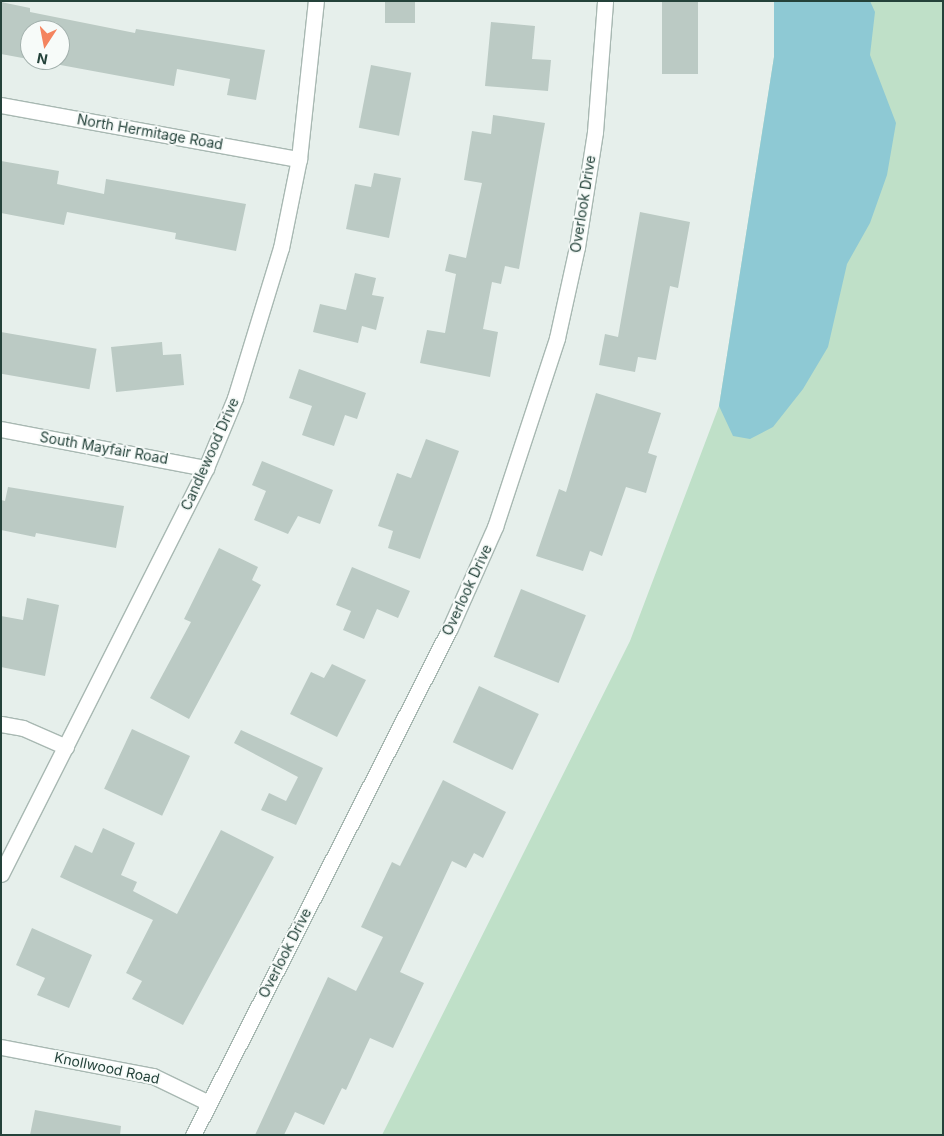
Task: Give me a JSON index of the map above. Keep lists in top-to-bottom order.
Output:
{
  "streets": {
    "street": [
      "North Hermitage Road",
      "Overlook Drive",
      "South Mayfair Road",
      "Candlewood Drive",
      "Knollwood Road"
    ]
  },
  "crossings": [
    ["North Hermitage Road", "Candlewood Drive"],
    ["Overlook Drive", "Knollwood Road"],
    ["South Mayfair Road", "Candlewood Drive"]
  ],
  "north": "bottom"
}
